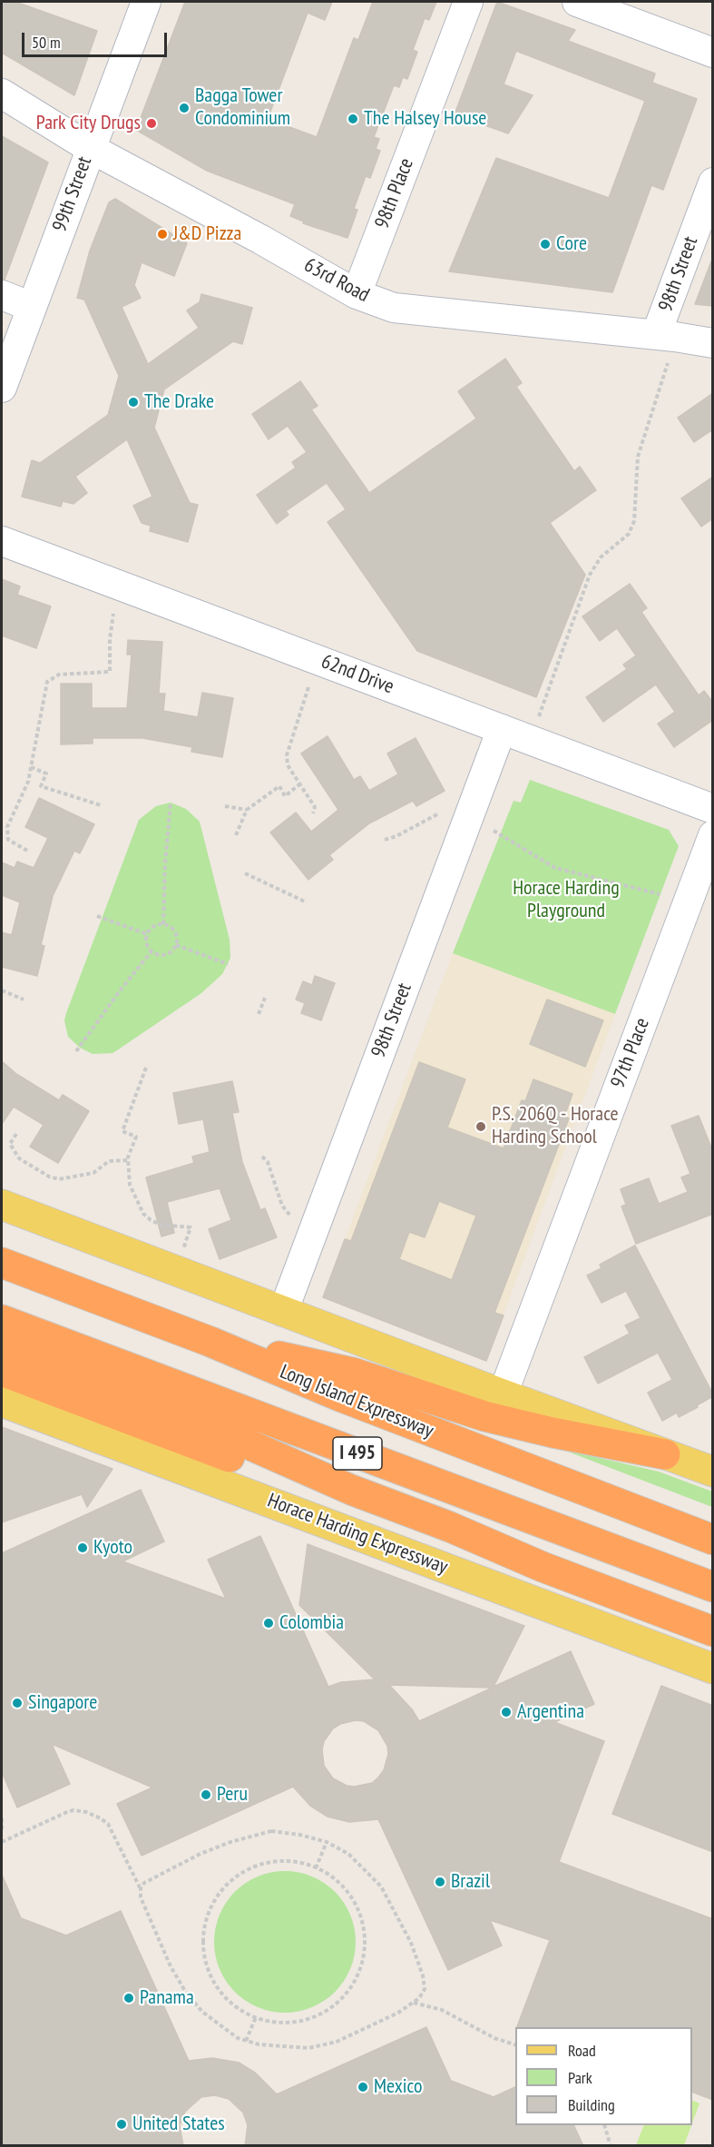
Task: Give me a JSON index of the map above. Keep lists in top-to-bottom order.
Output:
{
  "streets": {
    "highway": ["Long Island Expressway", "I 495"],
    "main road": ["Horace Harding Expressway"],
    "street": [
      "98th Place",
      "99th Street",
      "98th Street",
      "63rd Road",
      "62nd Drive",
      "97th Place"
    ]
  },
  "crossings": [
    ["98th Place", "63rd Road"],
    ["99th Street", "63rd Road"],
    ["98th Street", "63rd Road"],
    ["98th Street", "62nd Drive"]
  ],
  "parks": ["Horace Harding Playground"],
  "places": [
    "Bagga Tower Condominium",
    "The Halsey House",
    "Park City Drugs",
    "J&D Pizza",
    "Core",
    "The Drake",
    "P.S. 206Q - Horace Harding School",
    "Kyoto",
    "Colombia",
    "Singapore",
    "Argentina",
    "Peru",
    "Brazil",
    "Panama",
    "Mexico",
    "United States"
  ],
  "legend": ["Road", "Park", "Building"],
  "scale_bar": "50 m"
}
